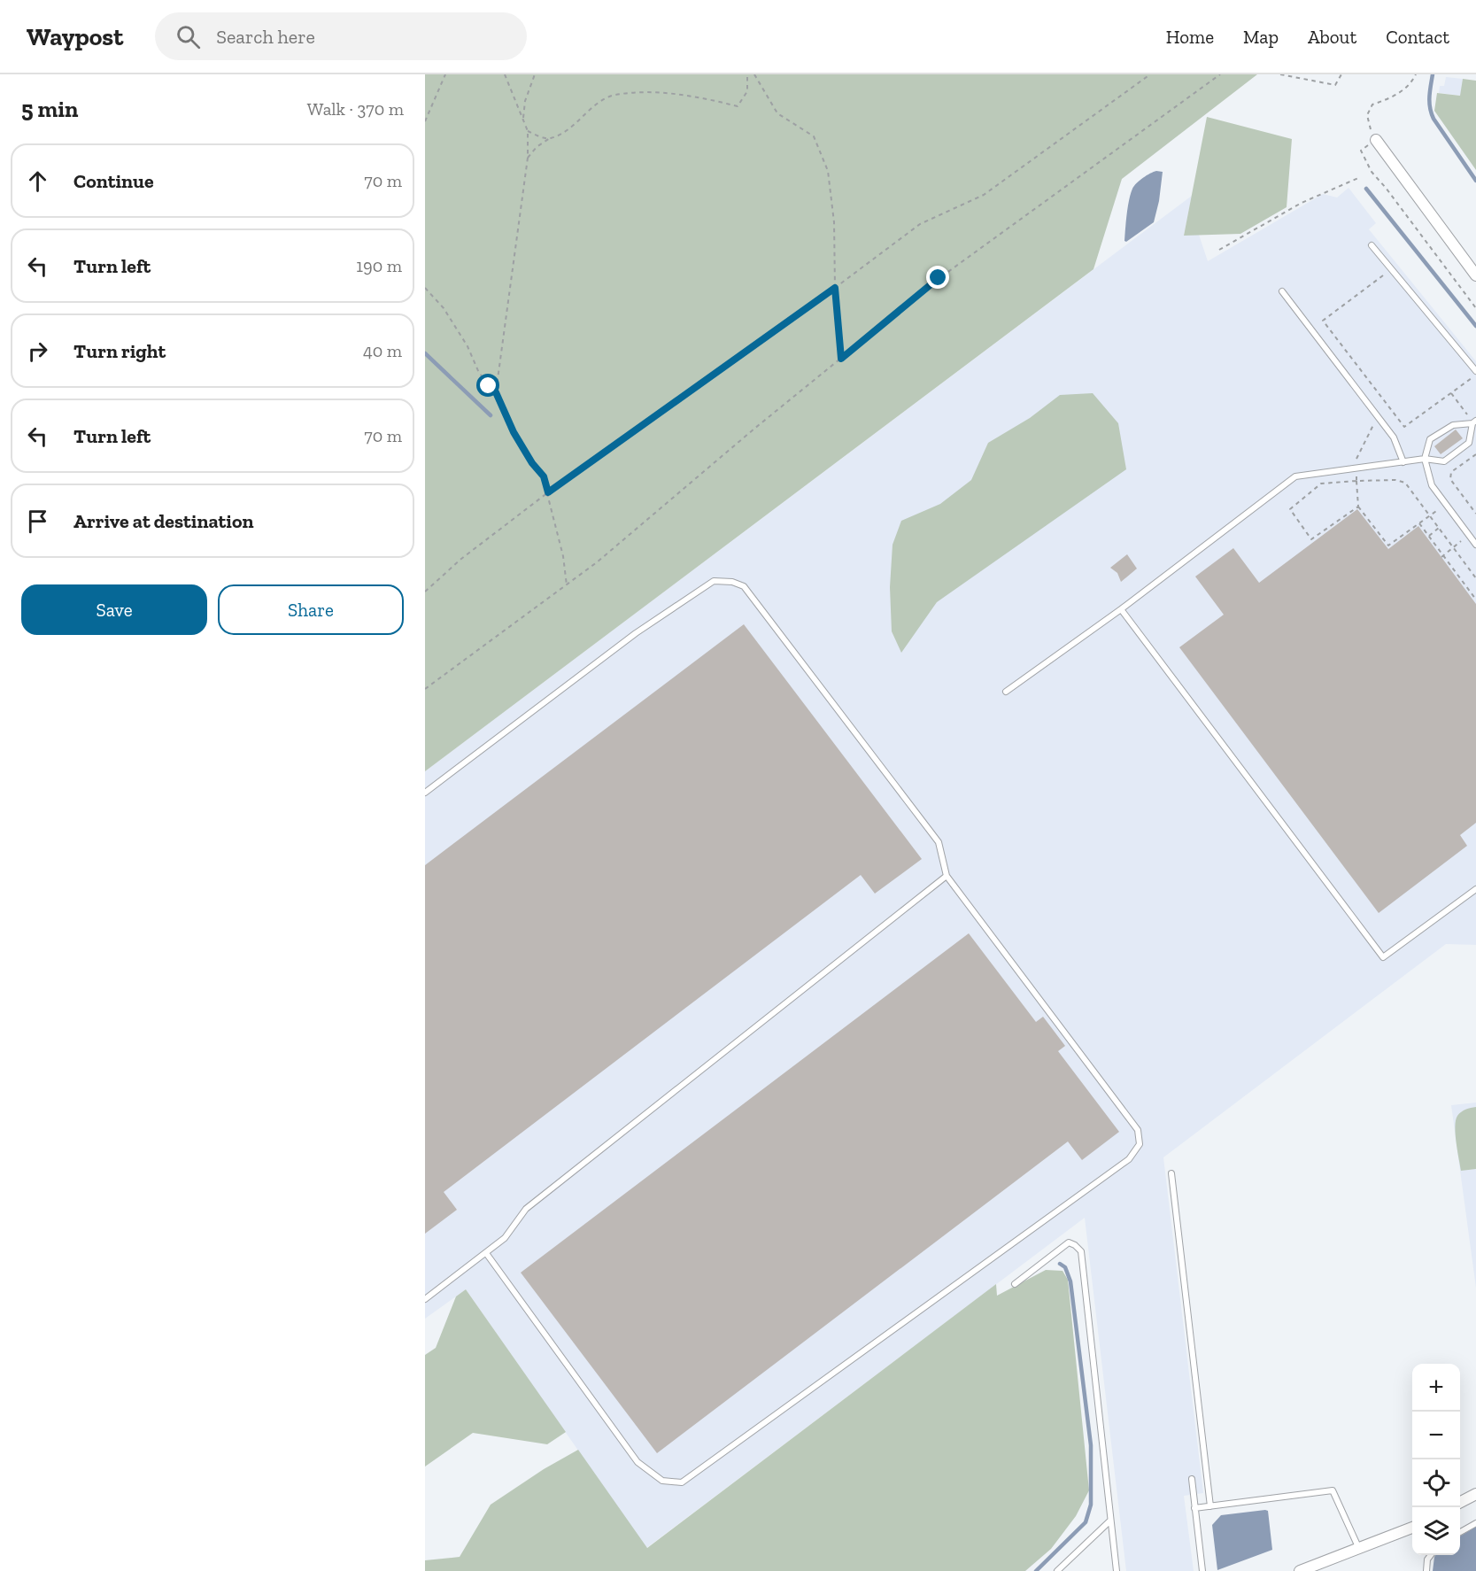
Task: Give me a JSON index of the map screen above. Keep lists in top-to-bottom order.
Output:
{
  "page": {
    "header": "Waypost",
    "search": "Search here",
    "nav": [
      "Home",
      "Map",
      "About",
      "Contact"
    ],
    "heading": ["5 min", "Walk · 370 m"],
    "list": [
      ["Continue", "70 m"],
      ["Turn left", "190 m"],
      ["Turn right", "40 m"],
      ["Turn left", "70 m"],
      "Arrive at destination"
    ],
    "buttons": ["Save", "Share"],
    "map_buttons": ["+", "−"]
  }
}
